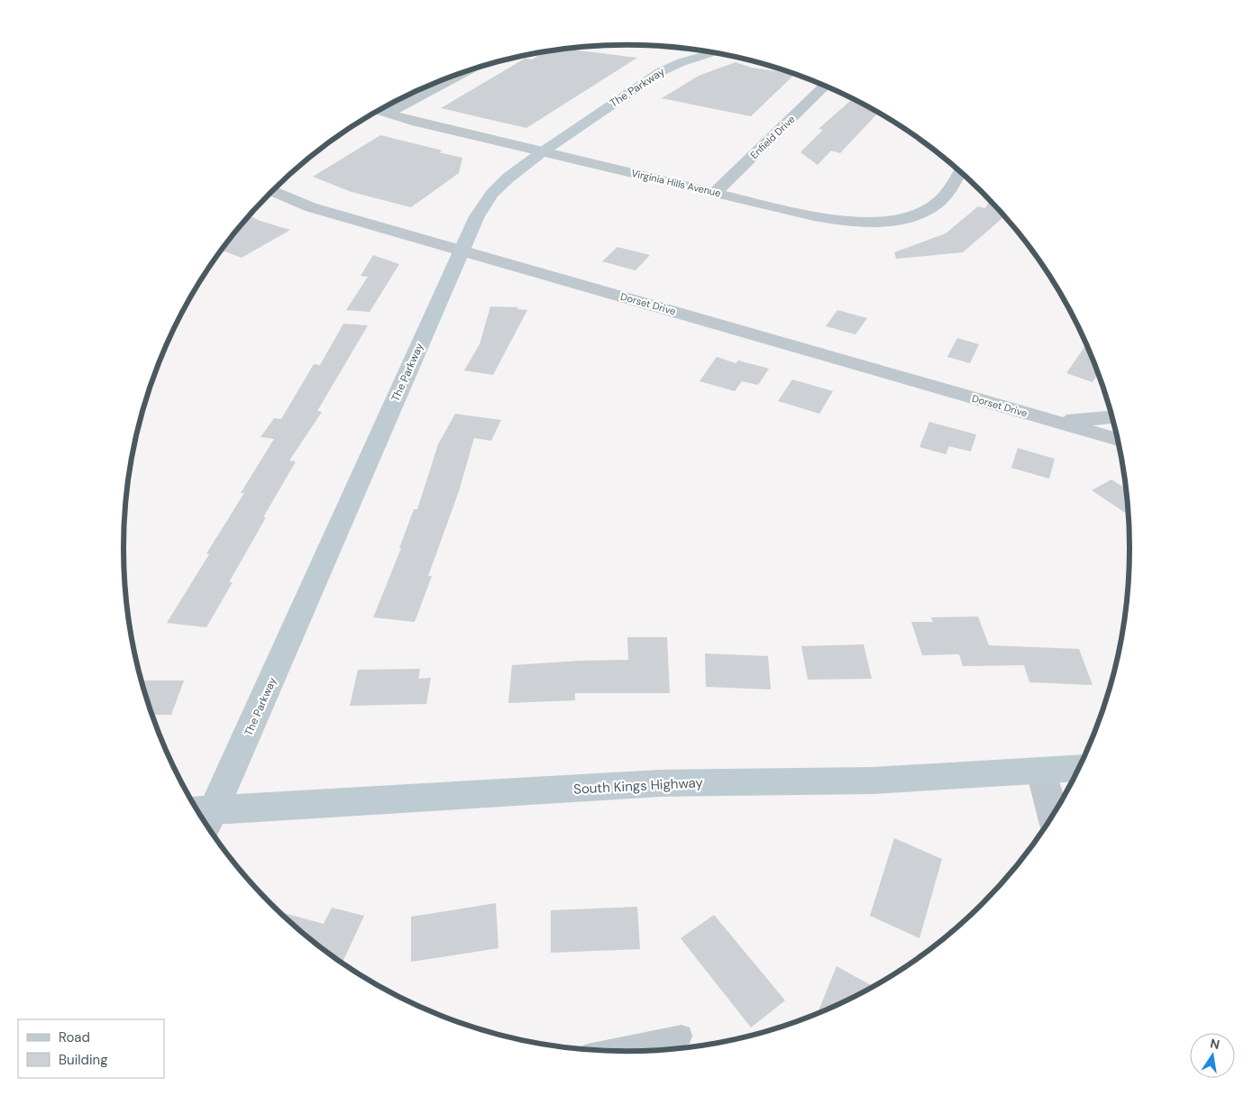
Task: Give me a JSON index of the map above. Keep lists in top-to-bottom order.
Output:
{
  "streets": {
    "street": [
      "The Parkway",
      "Enfield Drive",
      "Virginia Hills Avenue",
      "Dorset Drive",
      "South Kings Highway"
    ]
  },
  "crossings": [
    ["The Parkway", "Virginia Hills Avenue"],
    ["The Parkway", "Dorset Drive"],
    ["The Parkway", "South Kings Highway"],
    ["Enfield Drive", "Virginia Hills Avenue"]
  ],
  "legend": ["Road", "Building"],
  "north": "top"
}
